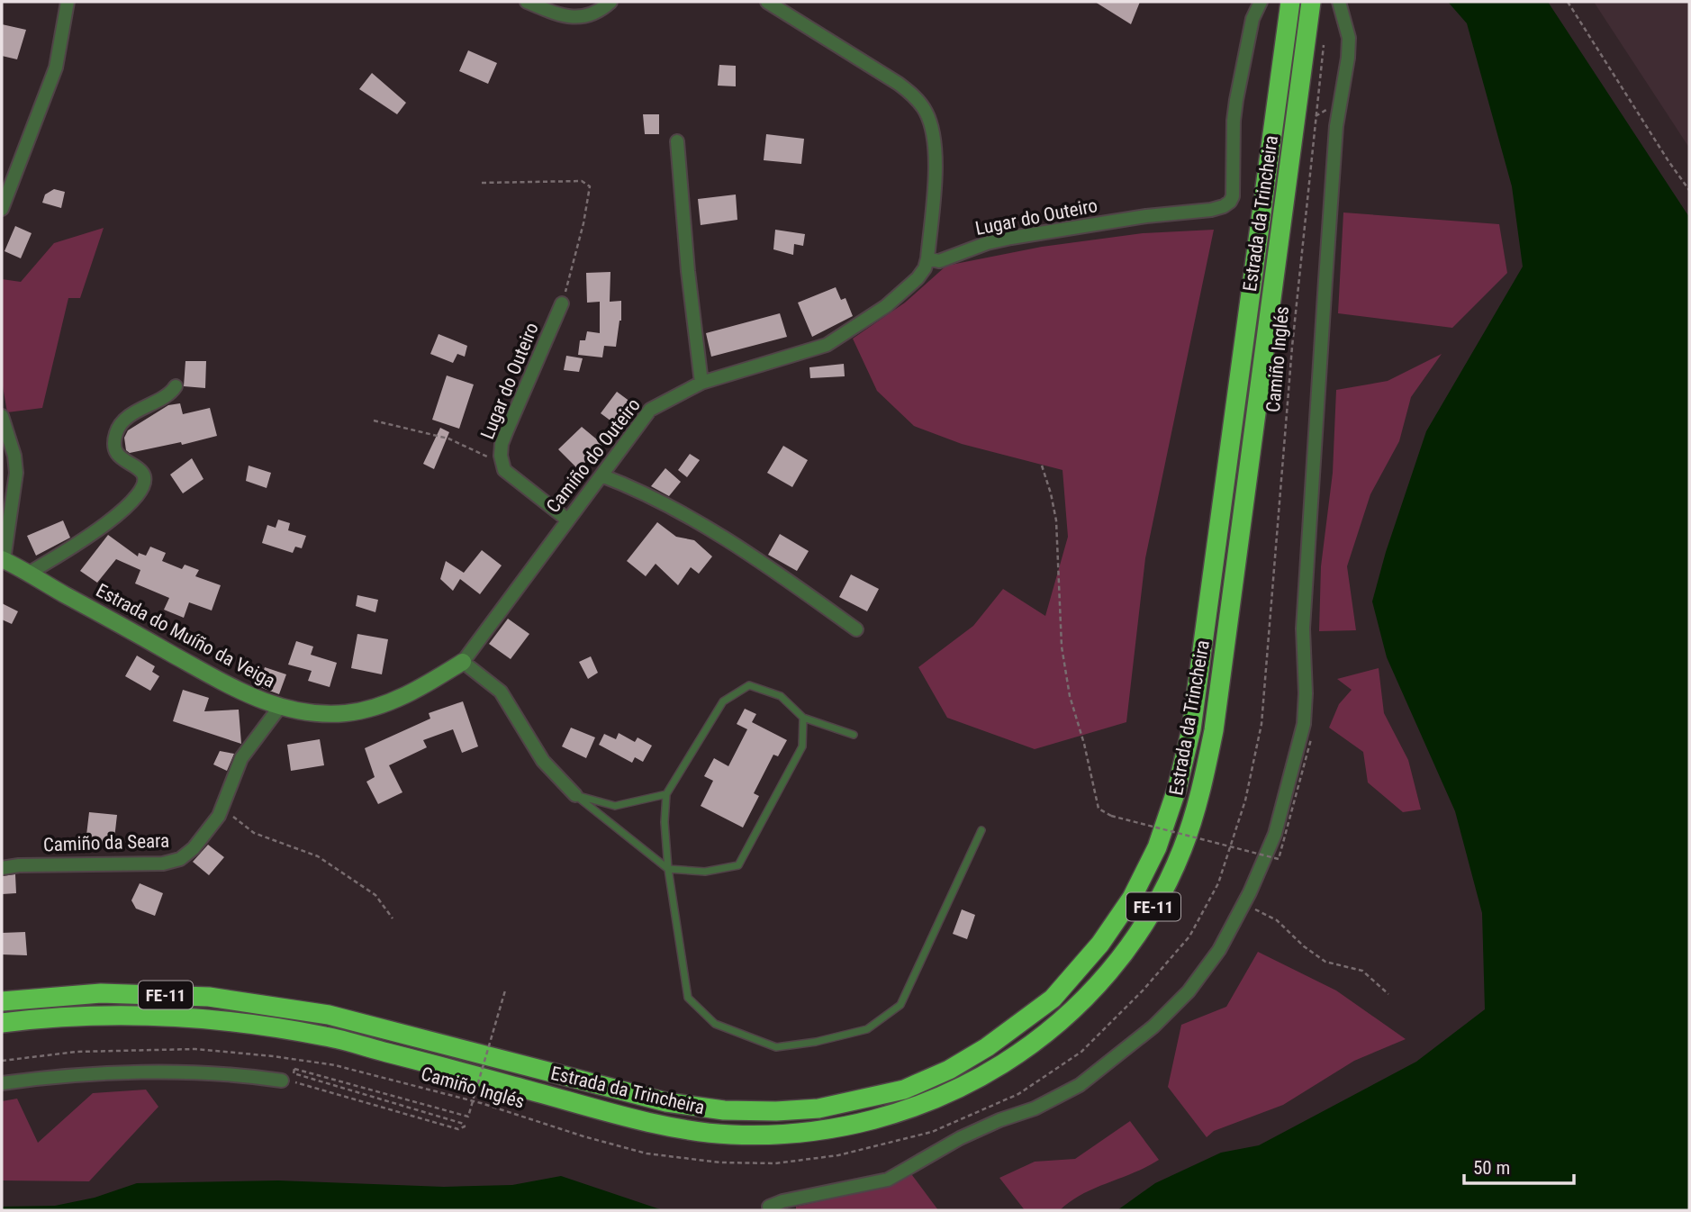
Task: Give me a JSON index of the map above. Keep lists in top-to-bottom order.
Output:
{
  "streets": {
    "highway": ["Estrada da Trincheira", "FE-11"],
    "street": [
      "Lugar do Outeiro",
      "Camiño do Outeiro",
      "Estrada do Muíño da Veiga",
      "Camiño da Seara"
    ],
    "path": ["Camiño Inglés"]
  },
  "crossings": [
    ["Lugar do Outeiro", "Camiño do Outeiro"],
    ["Camiño do Outeiro", "Estrada do Muíño da Veiga"],
    ["Estrada do Muíño da Veiga", "Camiño da Seara"]
  ],
  "scale_bar": "50 m"
}
